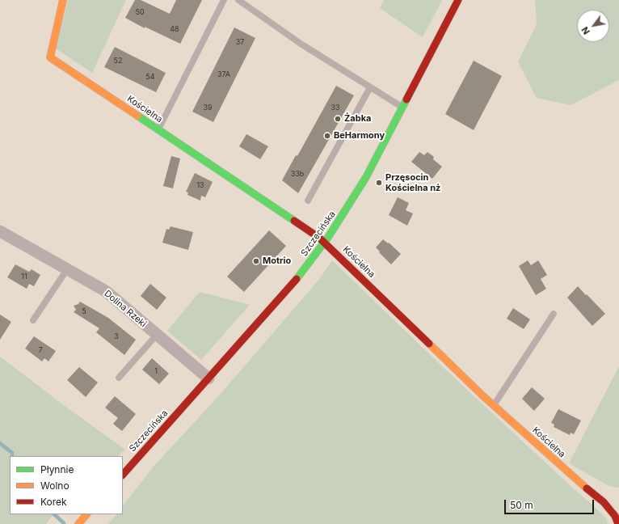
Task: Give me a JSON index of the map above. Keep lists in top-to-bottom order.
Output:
{
  "streets": {
    "street": ["Kościelna", "Szczecińska", "Dolina Rzeki"]
  },
  "crossings": [
    ["Kościelna", "Szczecińska"],
    ["Szczecińska", "Dolina Rzeki"]
  ],
  "places": [
    "Żabka",
    "BeHarmony",
    "Przęsocin Kościelna nż",
    "Motrio"
  ],
  "house_numbers": [
    "50",
    "48",
    "37",
    "52",
    "37A",
    "54",
    "39",
    "33",
    "33b",
    "13",
    "11",
    "5",
    "3",
    "7",
    "1"
  ],
  "legend": ["Płynnie", "Wolno", "Korek"],
  "scale_bar": "50 m",
  "north": "bottom left"
}
